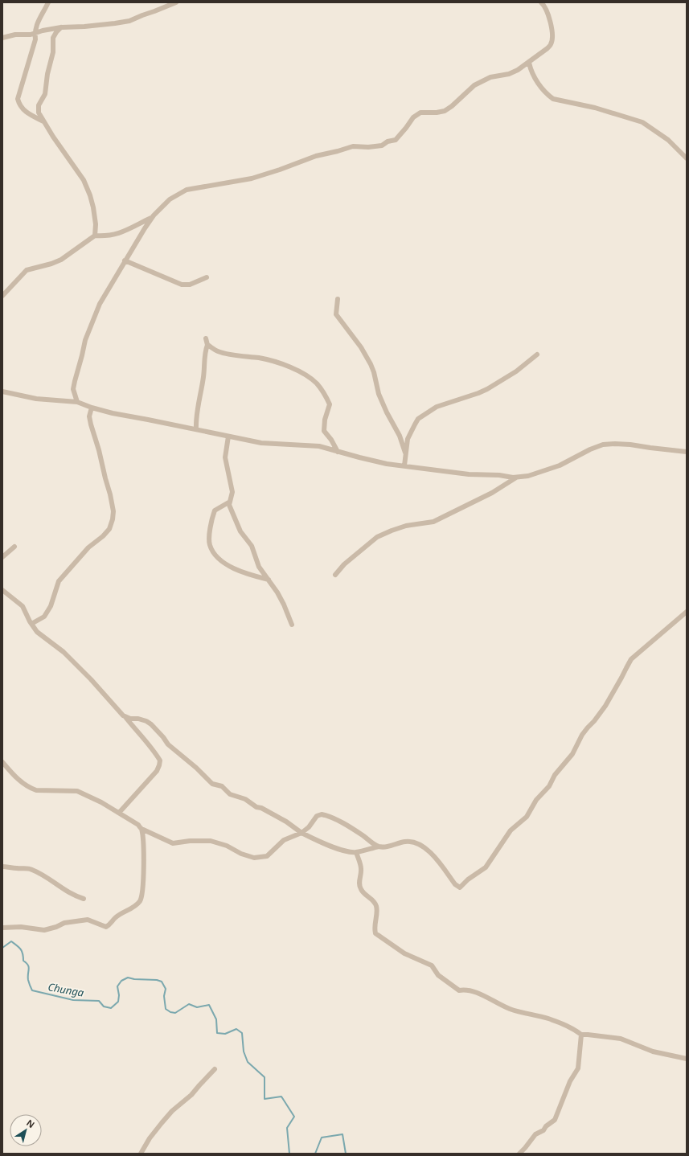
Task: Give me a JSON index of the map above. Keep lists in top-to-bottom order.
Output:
{
  "water": ["Chunga"],
  "north": "top right"
}
